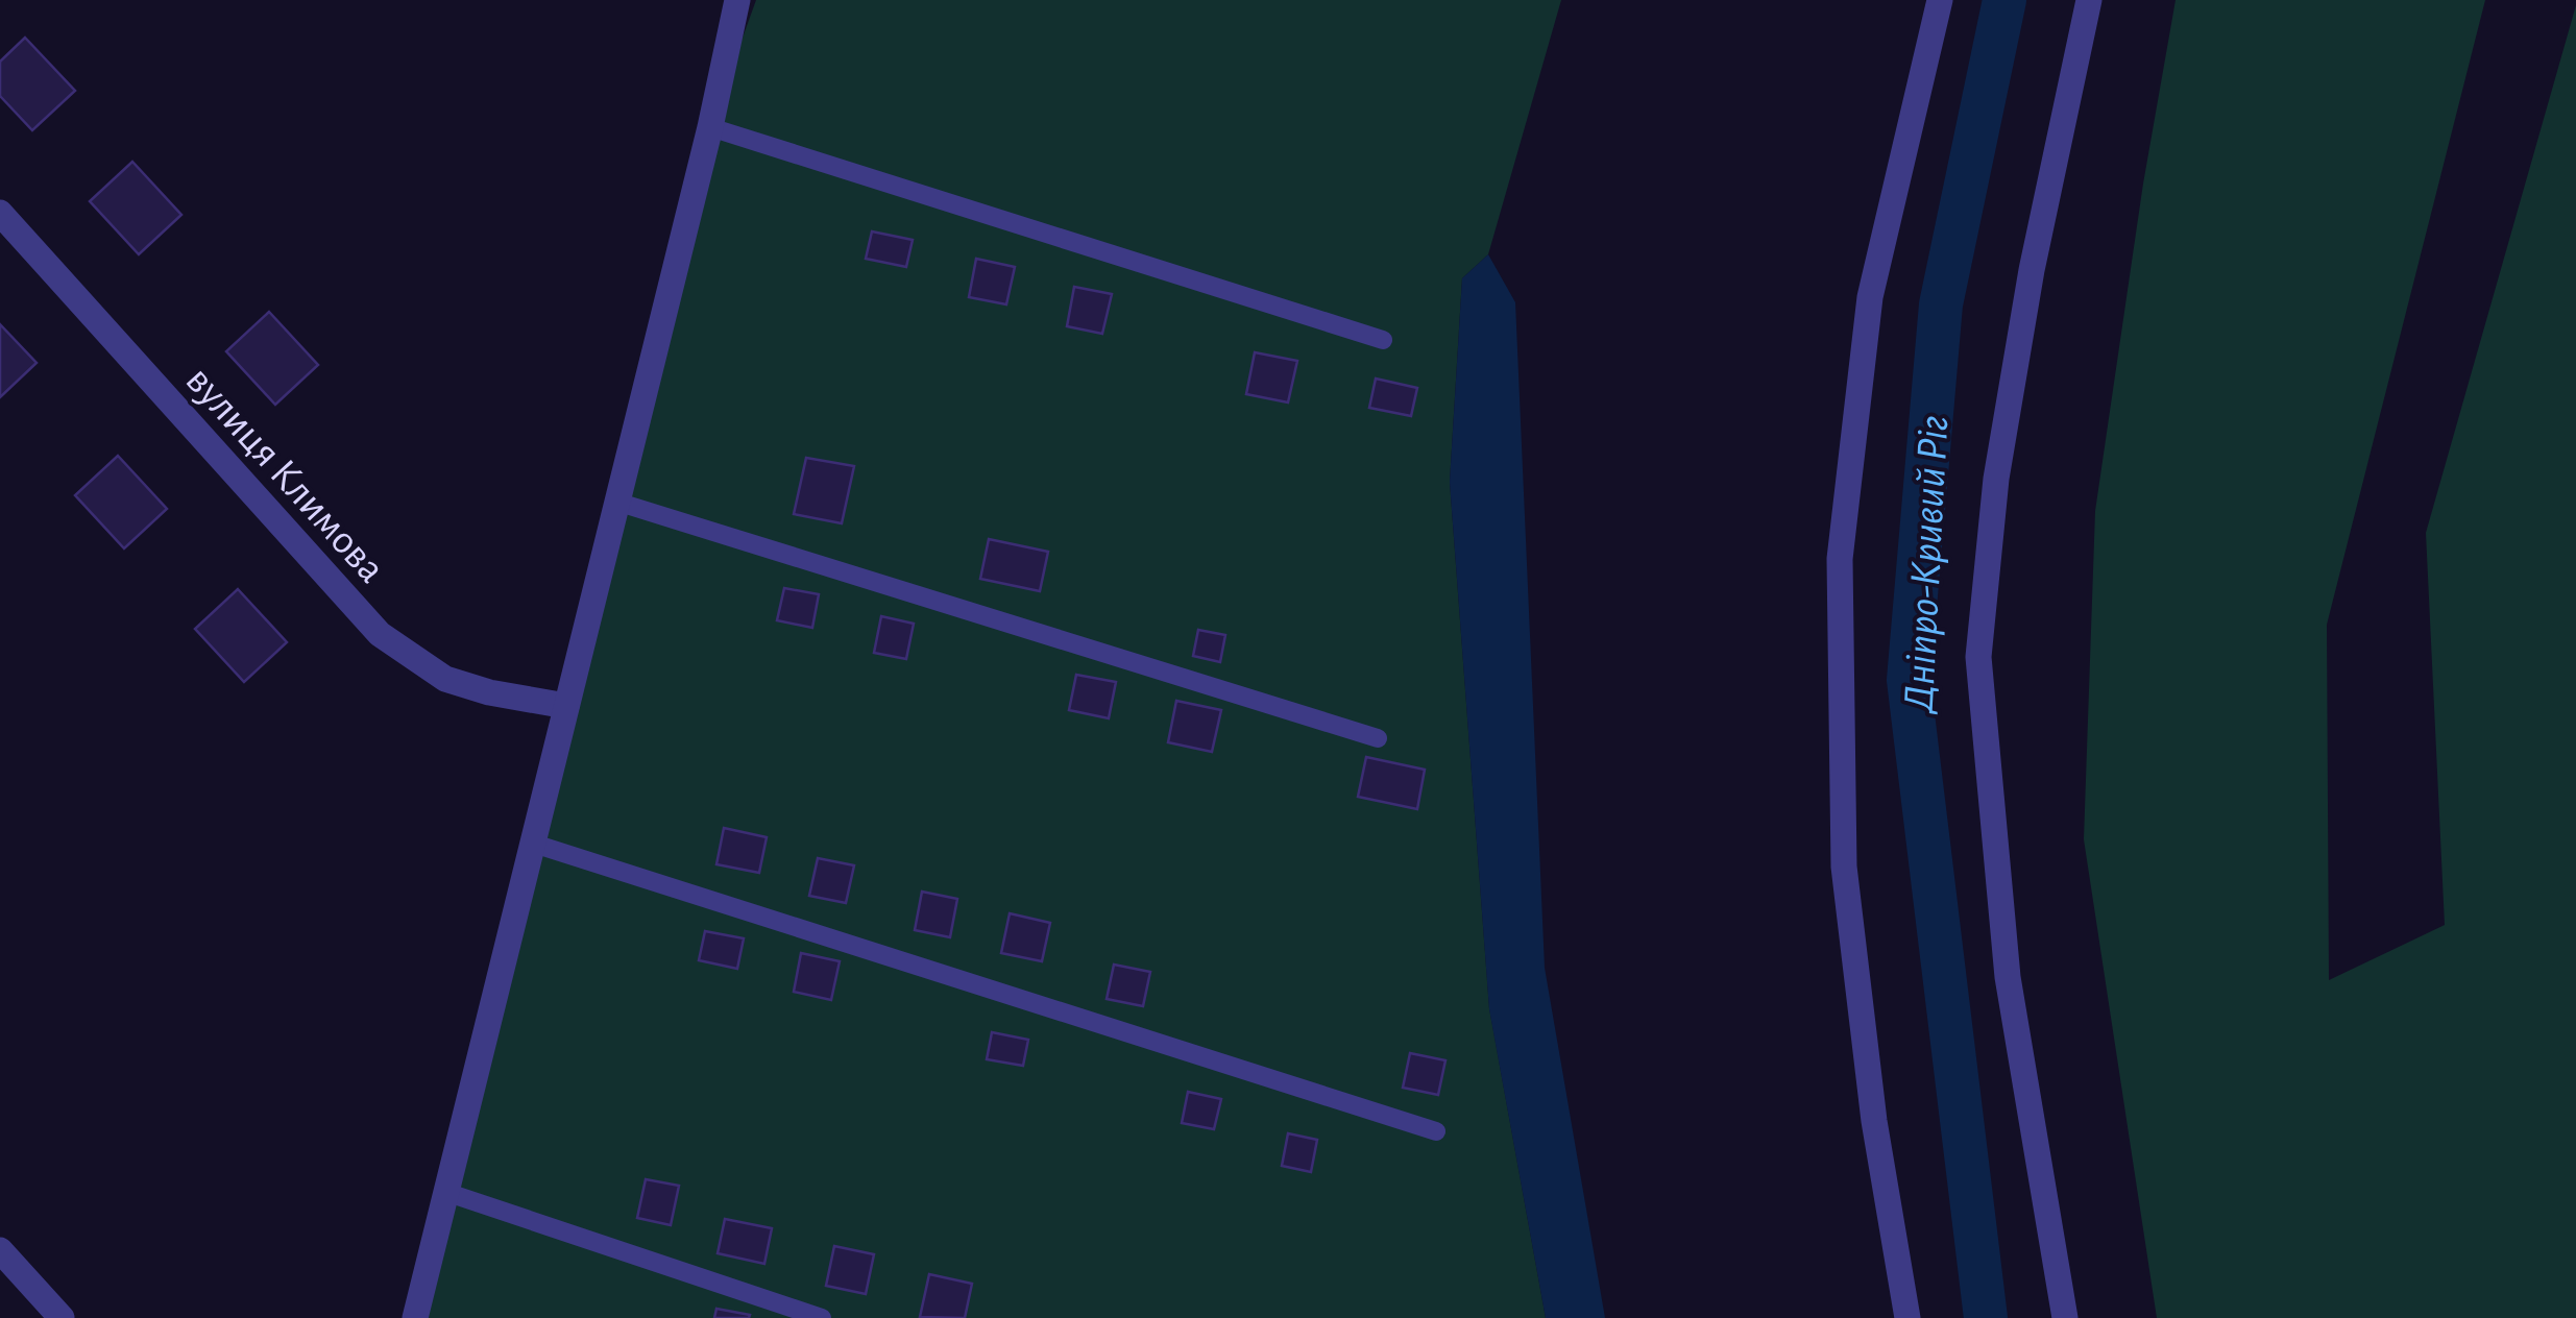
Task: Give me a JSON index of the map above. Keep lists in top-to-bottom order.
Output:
{
  "streets": {
    "street": ["вулиця Климова"]
  },
  "water": ["Дніпро-Кривий Ріг"]
}
